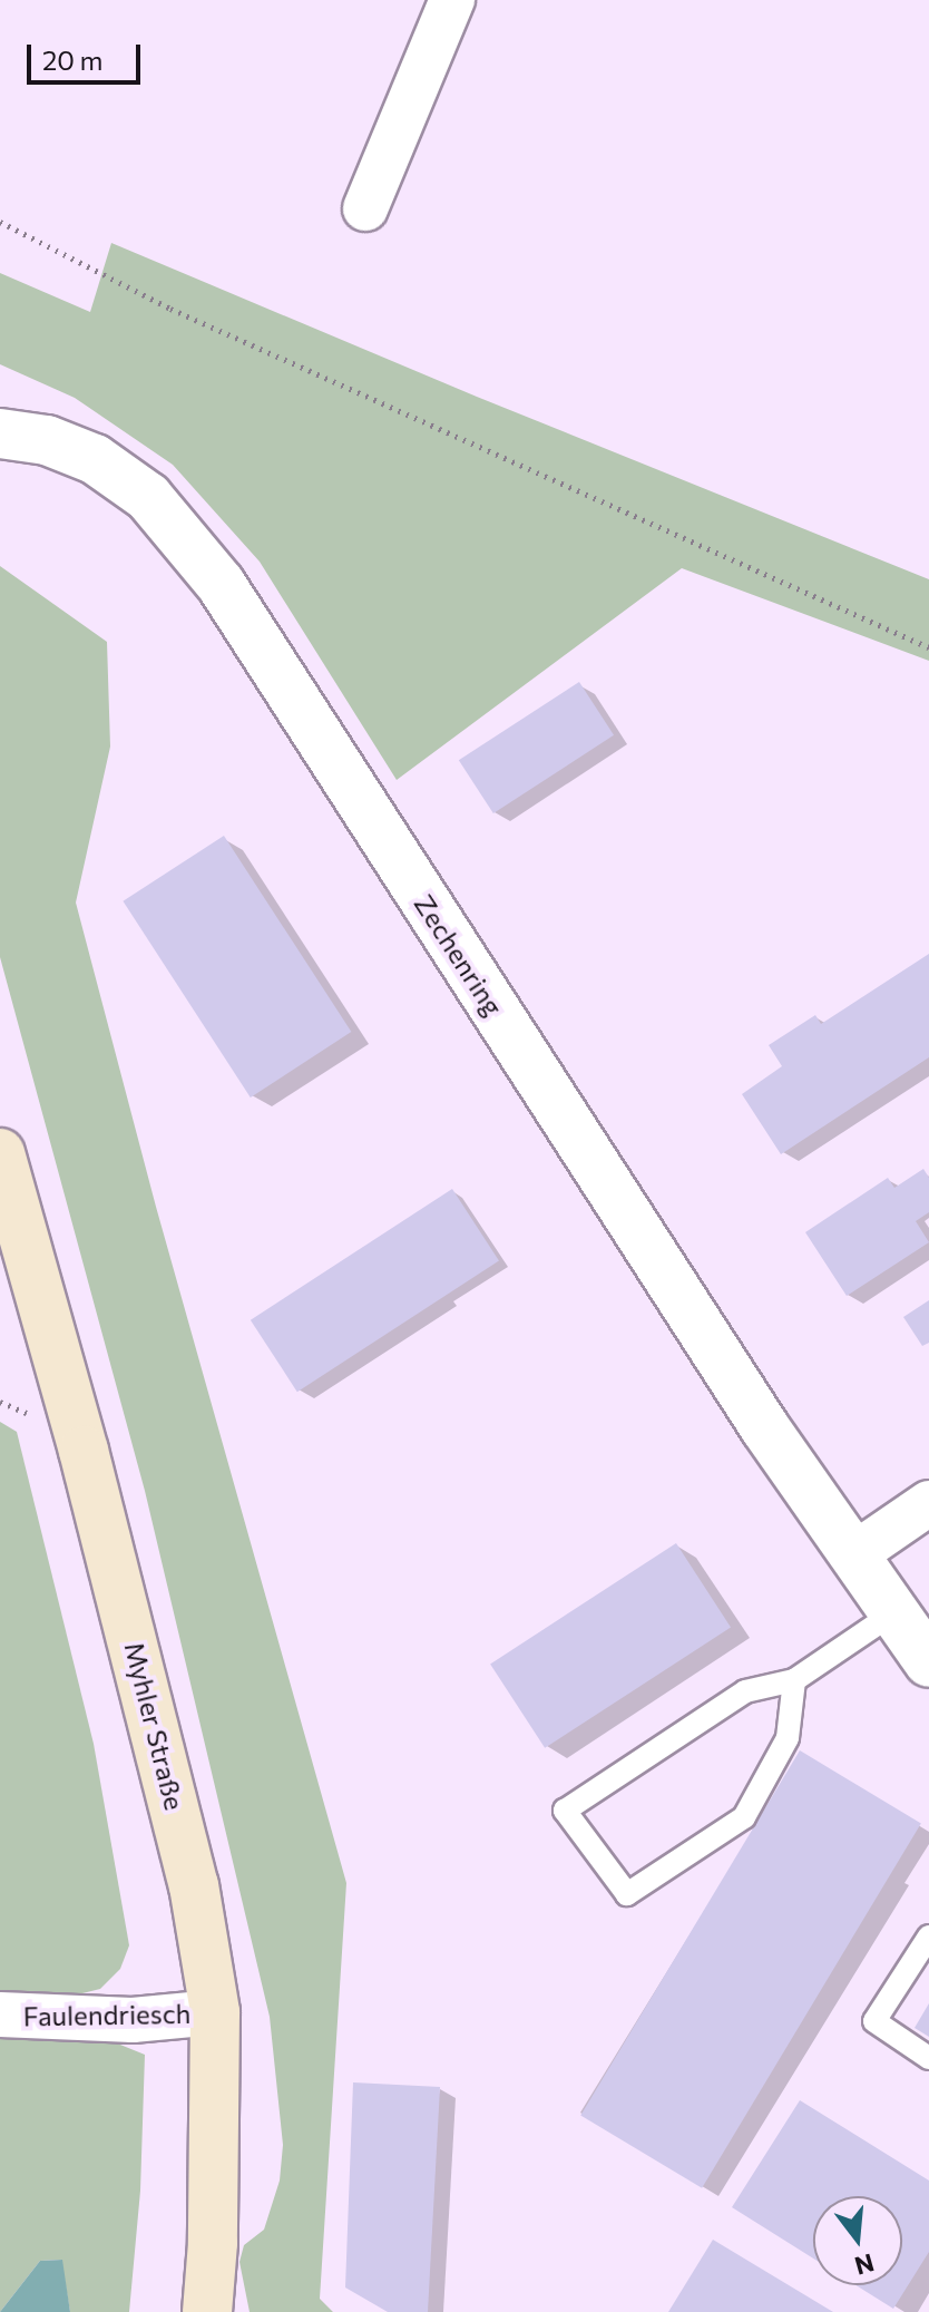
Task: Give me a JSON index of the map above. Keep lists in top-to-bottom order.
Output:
{
  "streets": {
    "main road": ["Myhler Straße"],
    "street": ["Zechenring", "Faulendriesch"]
  },
  "crossings": [
    ["Myhler Straße", "Faulendriesch"]
  ],
  "scale_bar": "20 m",
  "north": "bottom"
}
